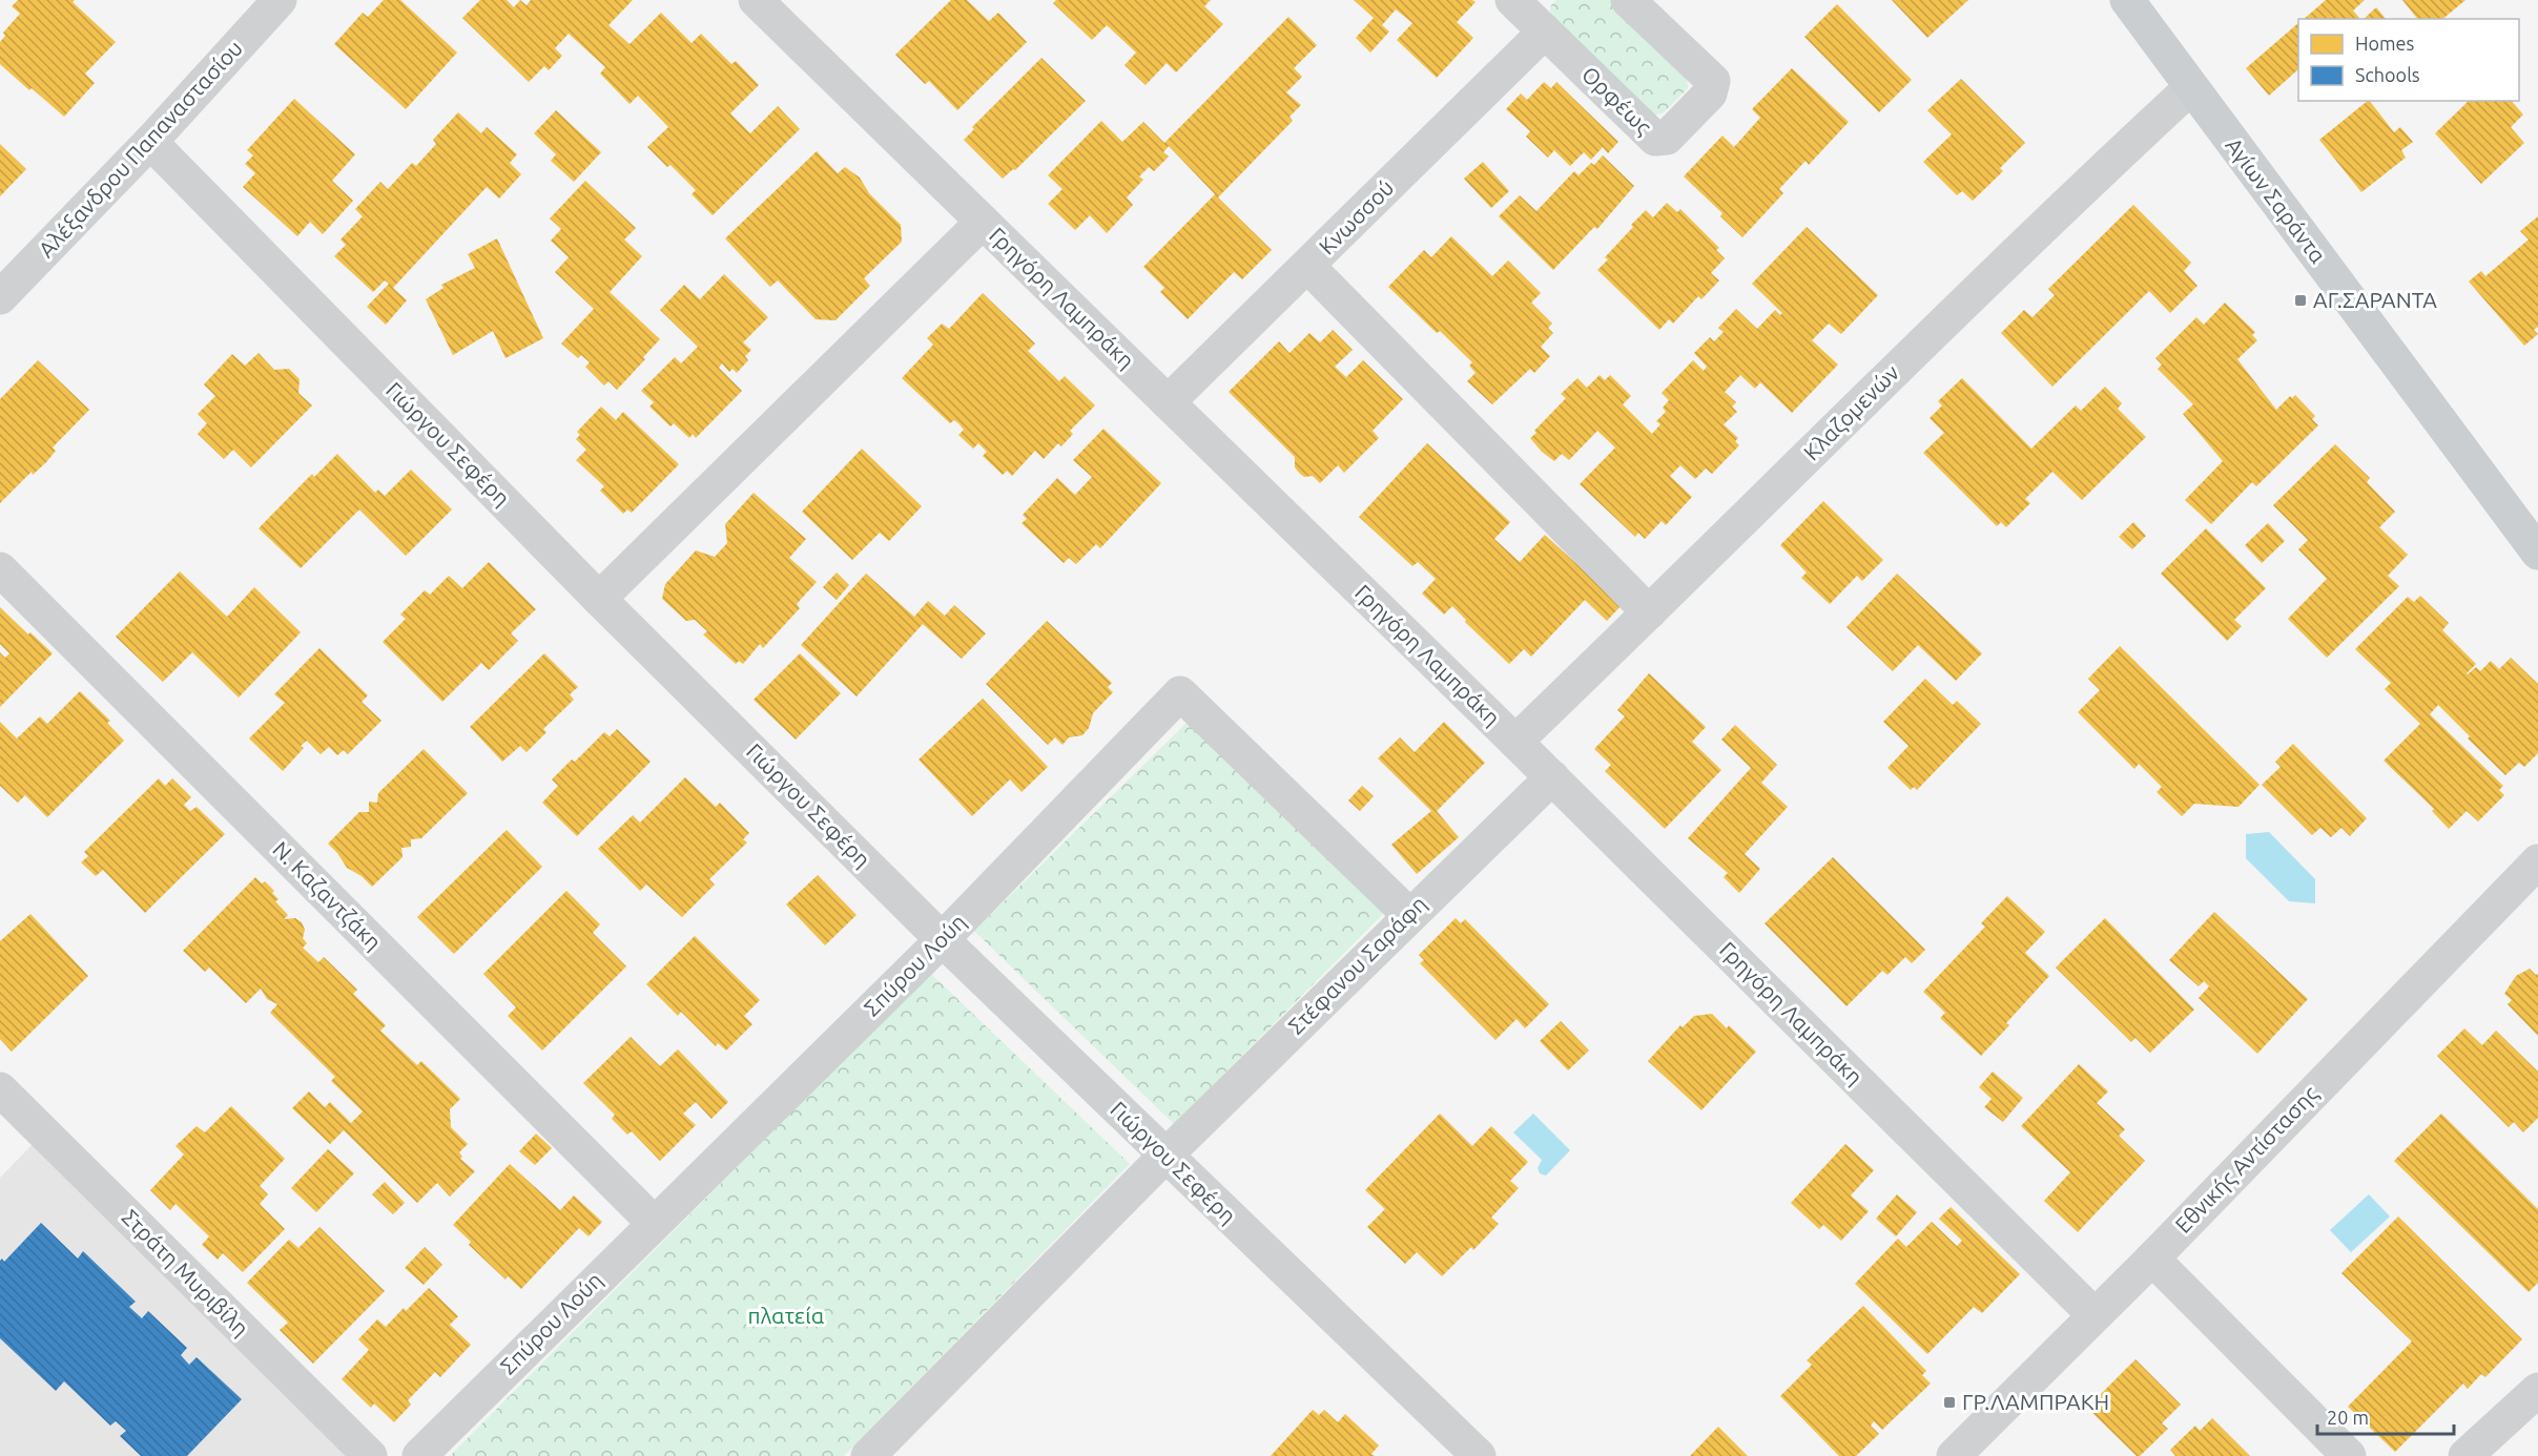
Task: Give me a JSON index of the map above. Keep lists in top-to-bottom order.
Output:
{
  "streets": {
    "main road": ["Αγίων Σαράντα"],
    "street": [
      "Ορφέως",
      "Αλέξανδρου Παπαναστασίου",
      "Κνωσσού",
      "Γρηγόρη Λαμπράκη",
      "Κλαζομενών",
      "Γιώργου Σεφέρη",
      "Ν. Καζαντζάκη",
      "Σπύρου Λούη",
      "Στέφανου Σαράφη",
      "Εθνικής Αντίστασης",
      "Στράτη Μυριβίλη"
    ]
  },
  "crossings": [
    ["Ορφέως", "Κνωσσού"],
    ["Αλέξανδρου Παπαναστασίου", "Γιώργου Σεφέρη"],
    ["Αγίων Σαράντα", "Κλαζομενών"],
    ["Κνωσσού", "Γρηγόρη Λαμπράκη"],
    ["Γρηγόρη Λαμπράκη", "Κλαζομενών"],
    ["Γρηγόρη Λαμπράκη", "Στέφανου Σαράφη"],
    ["Γρηγόρη Λαμπράκη", "Εθνικής Αντίστασης"],
    ["Γιώργου Σεφέρη", "Σπύρου Λούη"],
    ["Γιώργου Σεφέρη", "Στέφανου Σαράφη"],
    ["Ν. Καζαντζάκη", "Σπύρου Λούη"],
    ["Σπύρου Λούη", "Στέφανου Σαράφη"]
  ],
  "parks": ["πλατεία"],
  "places": {
    "transit": ["ΑΓ.ΣΑΡΑΝΤΑ", "ΓΡ.ΛΑΜΠΡΑΚΗ"]
  },
  "legend": ["Homes", "Schools"],
  "scale_bar": "20 m"
}
